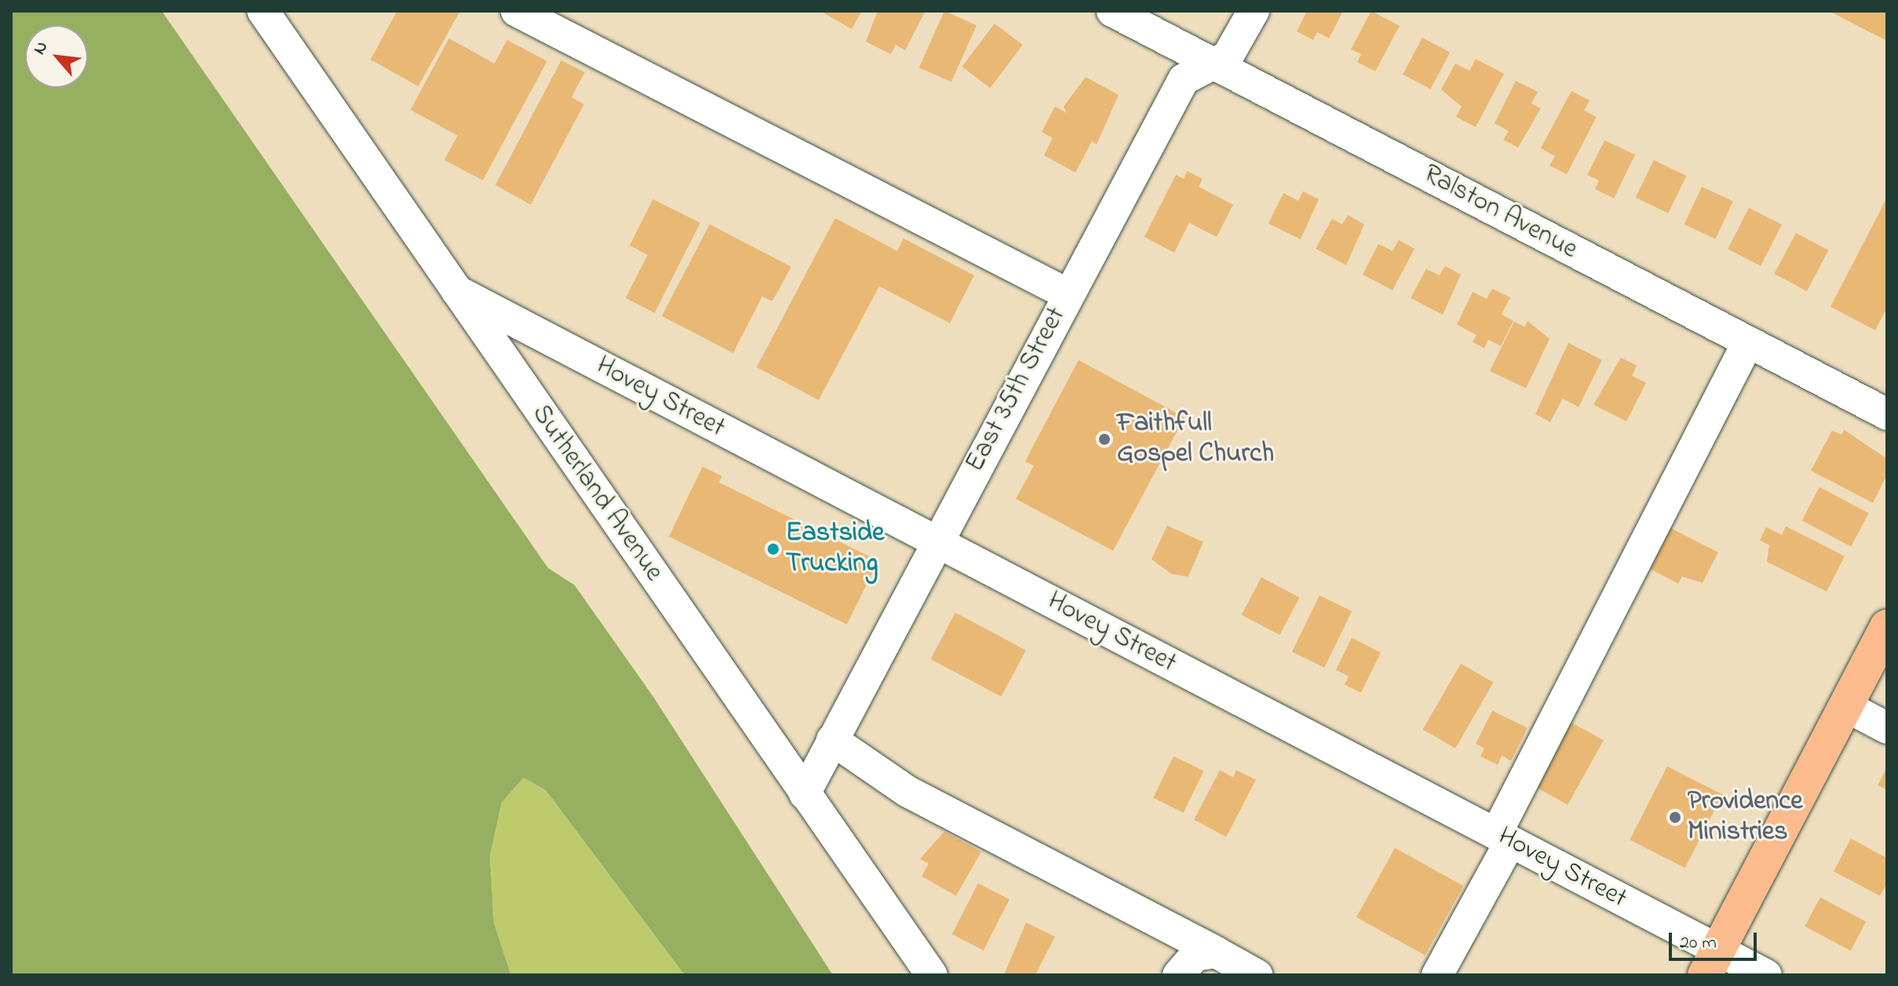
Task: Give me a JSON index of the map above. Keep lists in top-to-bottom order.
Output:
{
  "streets": {
    "street": [
      "Ralston Avenue",
      "East 35th Street",
      "Hovey Street",
      "Sutherland Avenue"
    ]
  },
  "crossings": [
    ["Ralston Avenue", "East 35th Street"],
    ["East 35th Street", "Hovey Street"],
    ["East 35th Street", "Sutherland Avenue"],
    ["Hovey Street", "Sutherland Avenue"]
  ],
  "places": ["Faithfull Gospel Church", "Eastside Trucking", "Providence Ministries"],
  "scale_bar": "20 m",
  "north": "top left"
}
